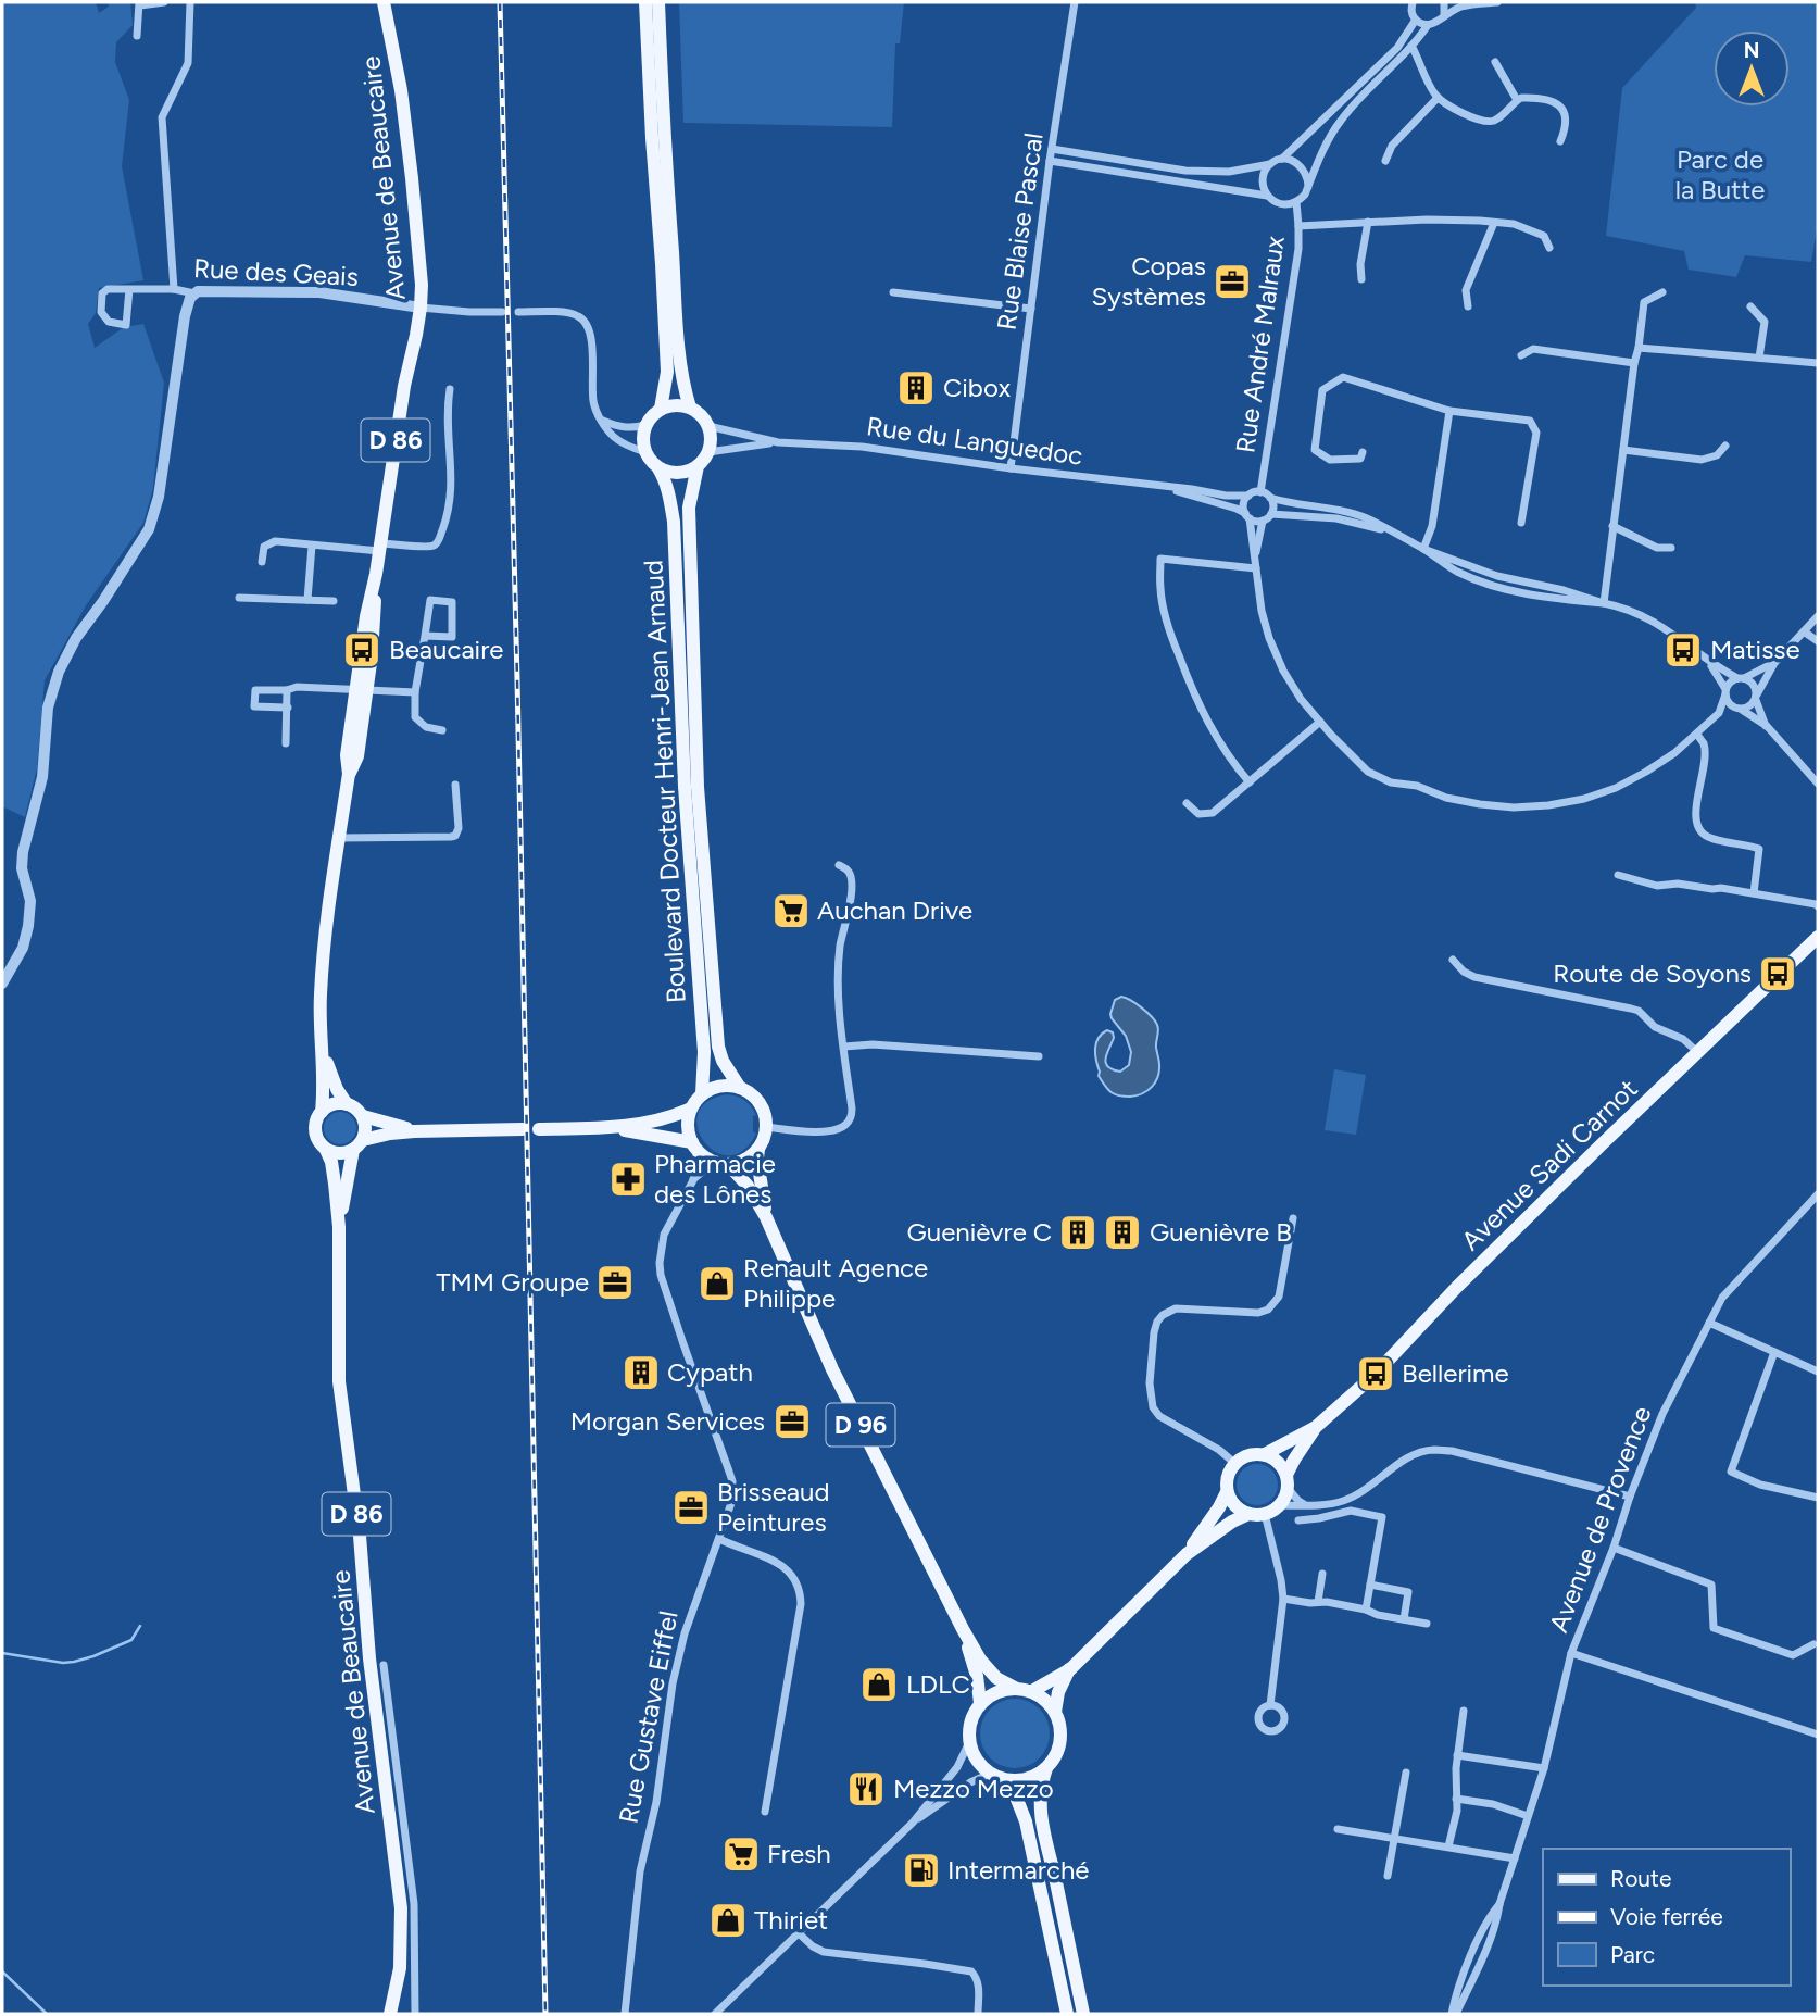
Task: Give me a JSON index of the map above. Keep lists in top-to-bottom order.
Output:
{
  "streets": {
    "main road": [
      "Avenue de Beaucaire",
      "D 86",
      "Boulevard Docteur Henri-Jean Arnaud",
      "Avenue Sadi Carnot",
      "D 96"
    ],
    "street": [
      "Rue Blaise Pascal",
      "Rue des Geais",
      "Rue André Malraux",
      "Rue du Languedoc",
      "Avenue de Provence",
      "Rue Gustave Eiffel"
    ]
  },
  "crossings": [
    ["Avenue de Beaucaire", "Rue des Geais"],
    ["Rue Blaise Pascal", "Rue du Languedoc"],
    ["Rue André Malraux", "Rue du Languedoc"],
    ["Rue du Languedoc", "Boulevard Docteur Henri-Jean Arnaud"],
    ["Boulevard Docteur Henri-Jean Arnaud", "D 96"],
    ["Boulevard Docteur Henri-Jean Arnaud", "Rue Gustave Eiffel"],
    ["D 96", "Rue Gustave Eiffel"]
  ],
  "parks": ["Parc de la Butte"],
  "places": {
    "office": [
      "Copas Systèmes",
      "TMM Groupe",
      "Morgan Services",
      "Brisseaud Peintures"
    ],
    "building": [
      "Cibox",
      "Guenièvre C",
      "Guenièvre B",
      "Cypath"
    ],
    "bus stop": [
      "Beaucaire",
      "Matisse",
      "Route de Soyons",
      "Bellerime"
    ],
    "supermarket": ["Auchan Drive", "Fresh"],
    "pharmacy": ["Pharmacie des Lônes"],
    "shop": ["Renault Agence Philippe", "LDLC", "Thiriet"],
    "restaurant": ["Mezzo Mezzo"],
    "fuel station": ["Intermarché"]
  },
  "legend": ["Route", "Voie ferrée", "Parc"],
  "north": "top"
}
